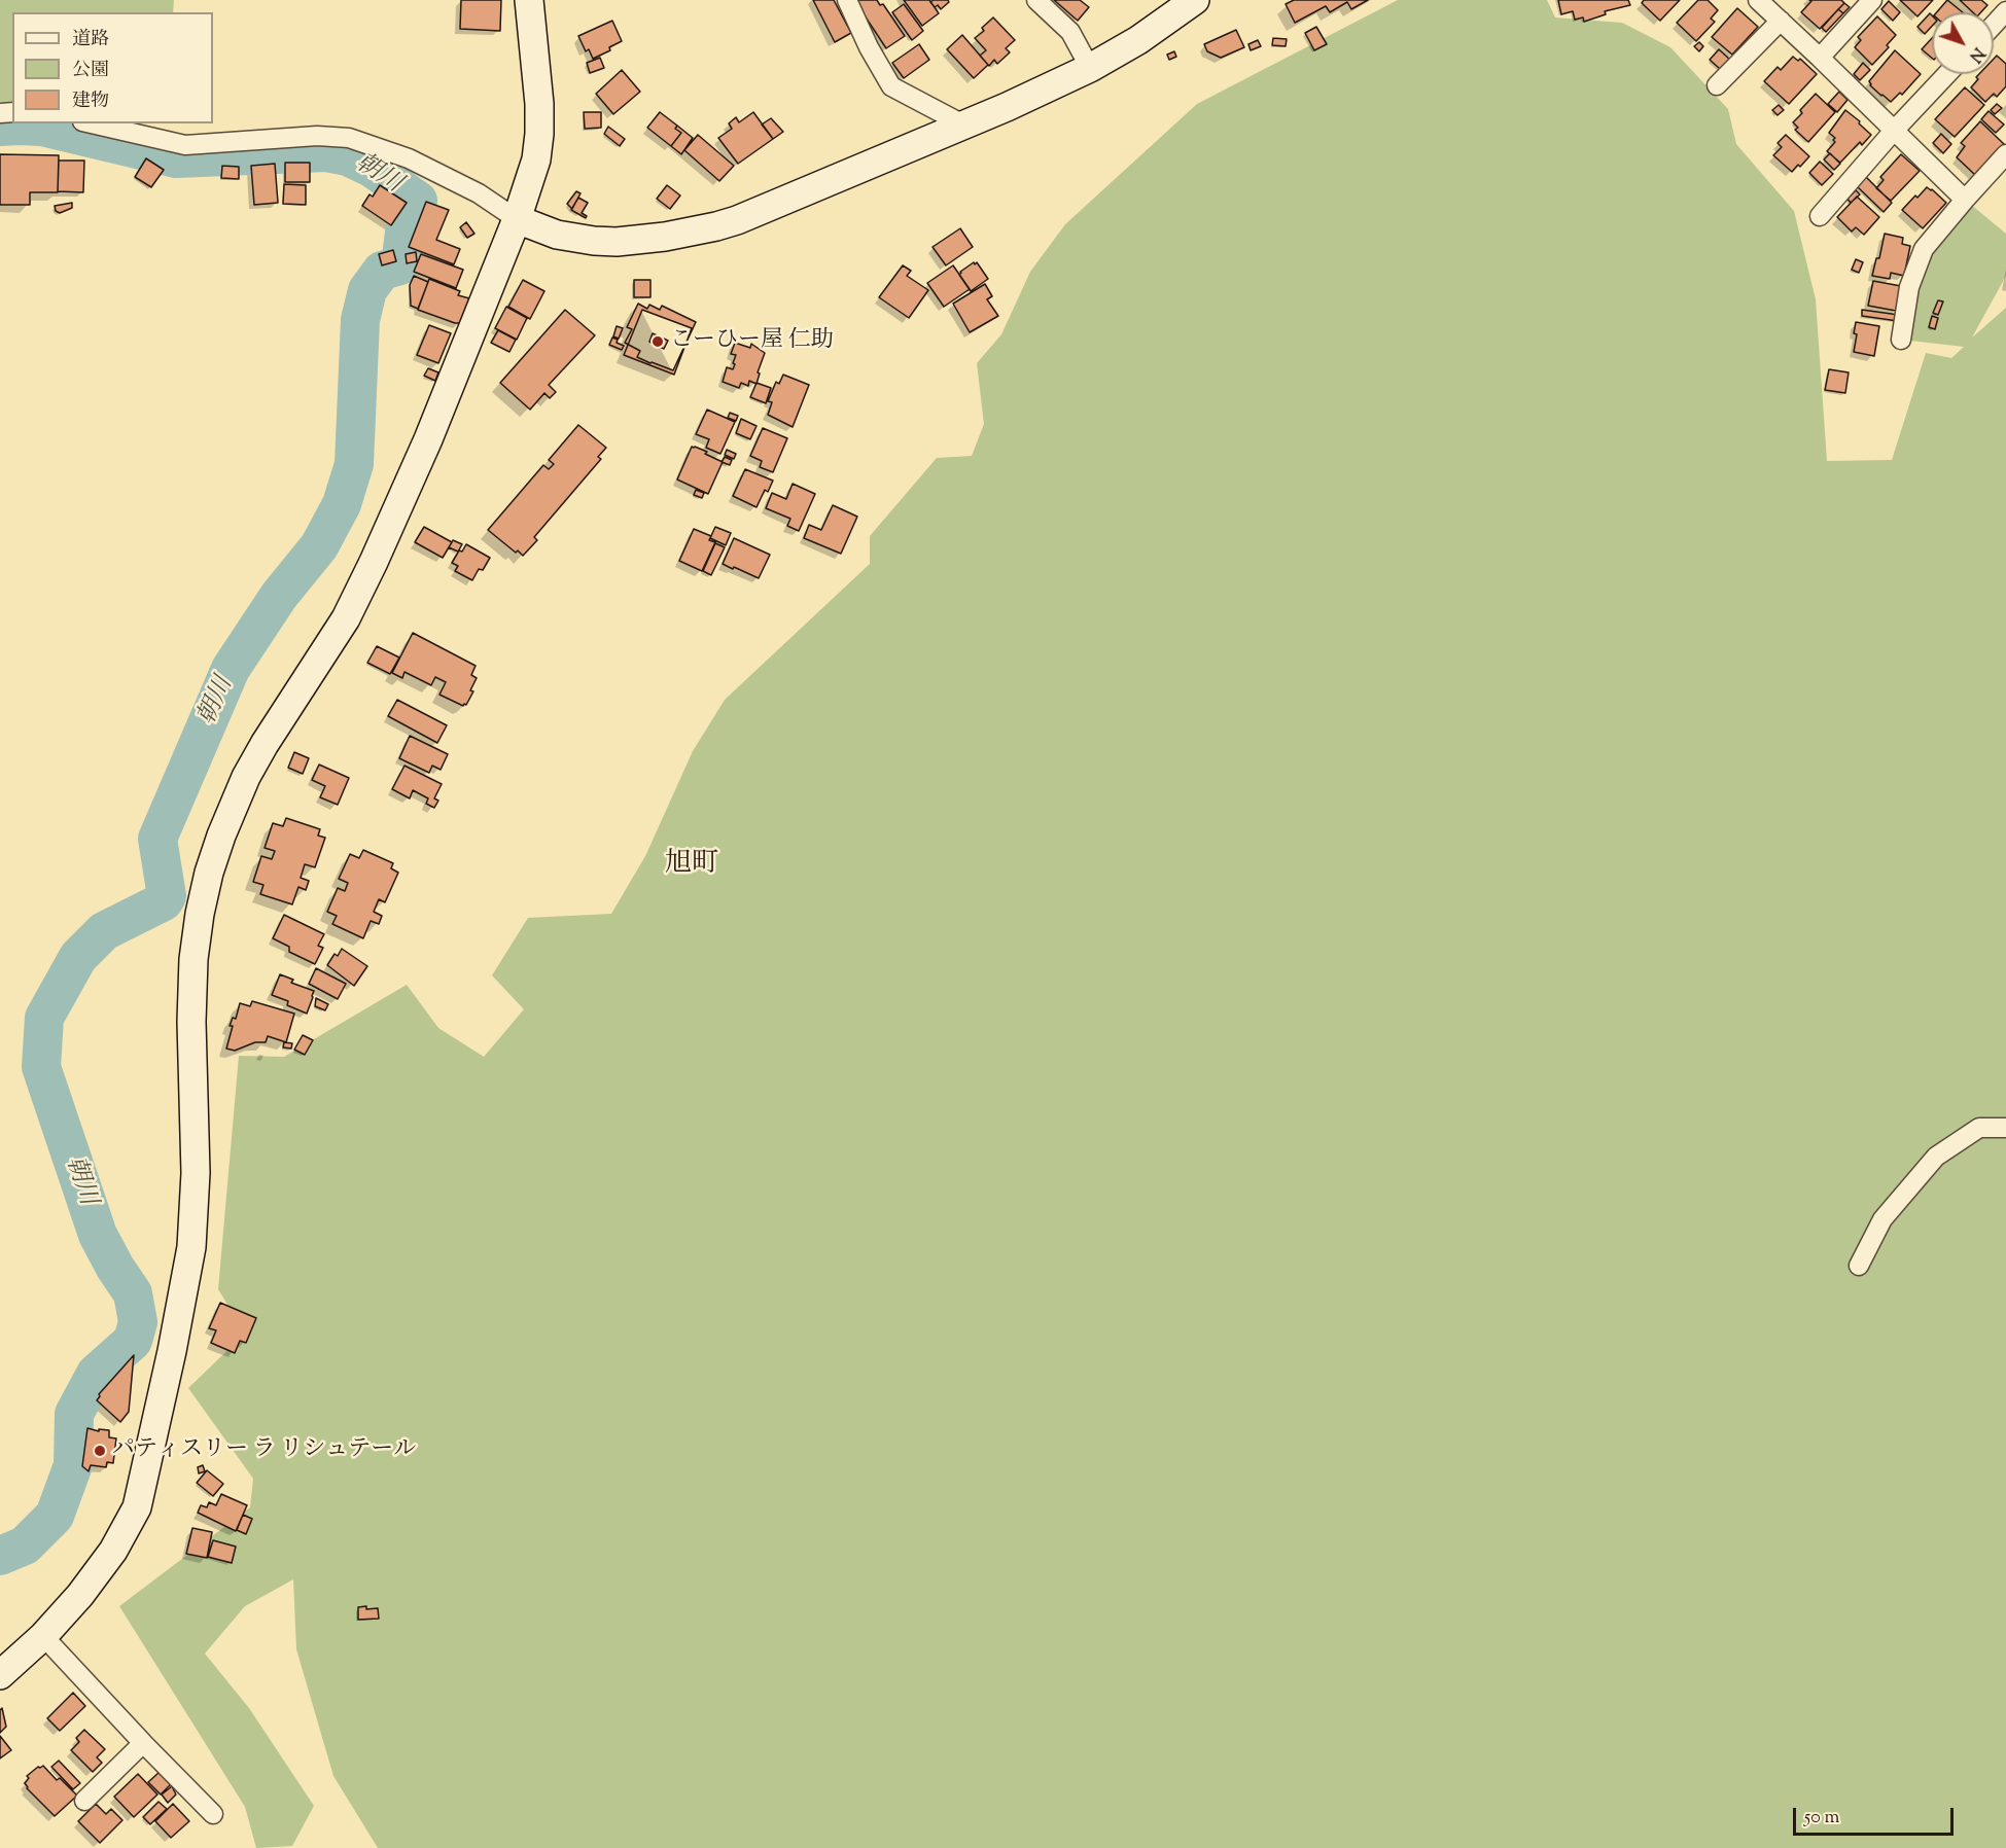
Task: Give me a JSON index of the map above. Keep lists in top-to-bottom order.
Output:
{
  "districts": ["旭町"],
  "water": ["朝川"],
  "places": ["こーひー屋 仁助", "パティスリー ラ リシュテール"],
  "legend": ["道路", "公園", "建物"],
  "scale_bar": "50 m",
  "north": "bottom right"
}
